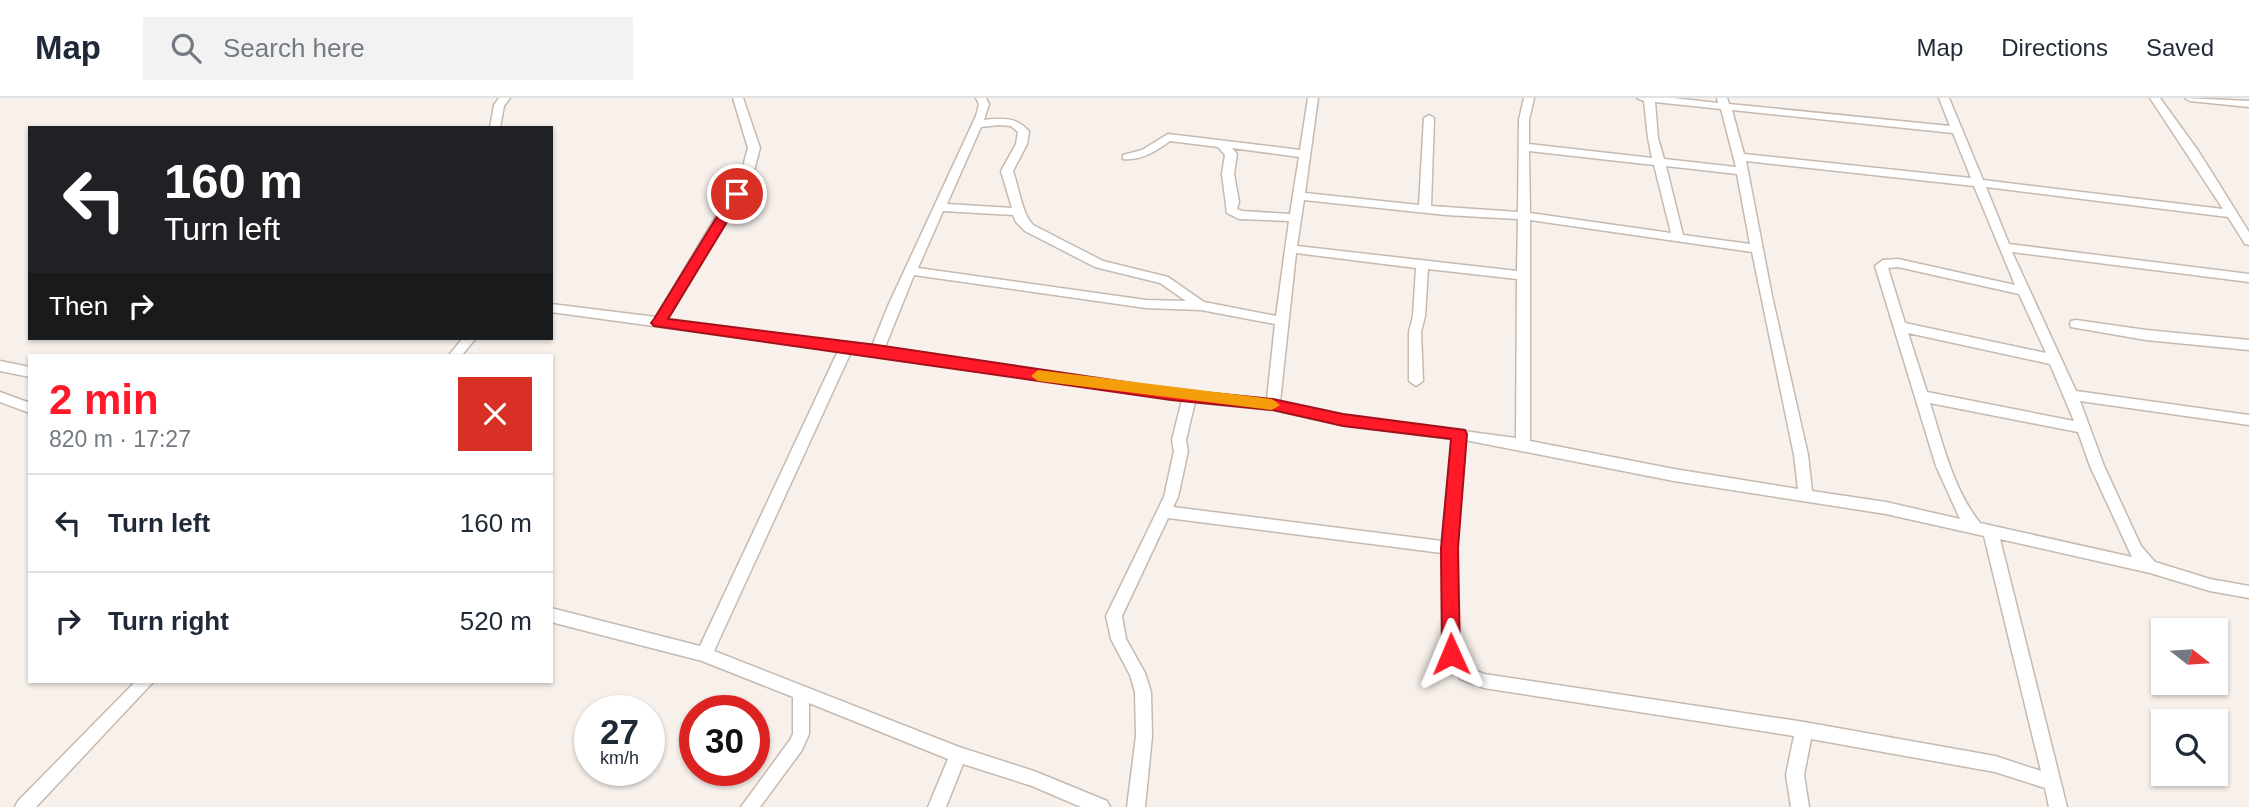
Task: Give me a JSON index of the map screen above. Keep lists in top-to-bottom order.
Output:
{
  "north": "right",
  "page": {
    "header": "Map",
    "search": "Search here",
    "nav": ["Map", "Directions", "Saved"],
    "turn": ["160 m", "Turn left"],
    "then": "Then",
    "heading": ["2 min", "820 m · 17:27"],
    "list": [
      {
        "name": "Turn left",
        "value": "160 m"
      },
      {
        "name": "Turn right",
        "value": "520 m"
      }
    ],
    "speed": "27 km/h",
    "limit": "30"
  }
}
